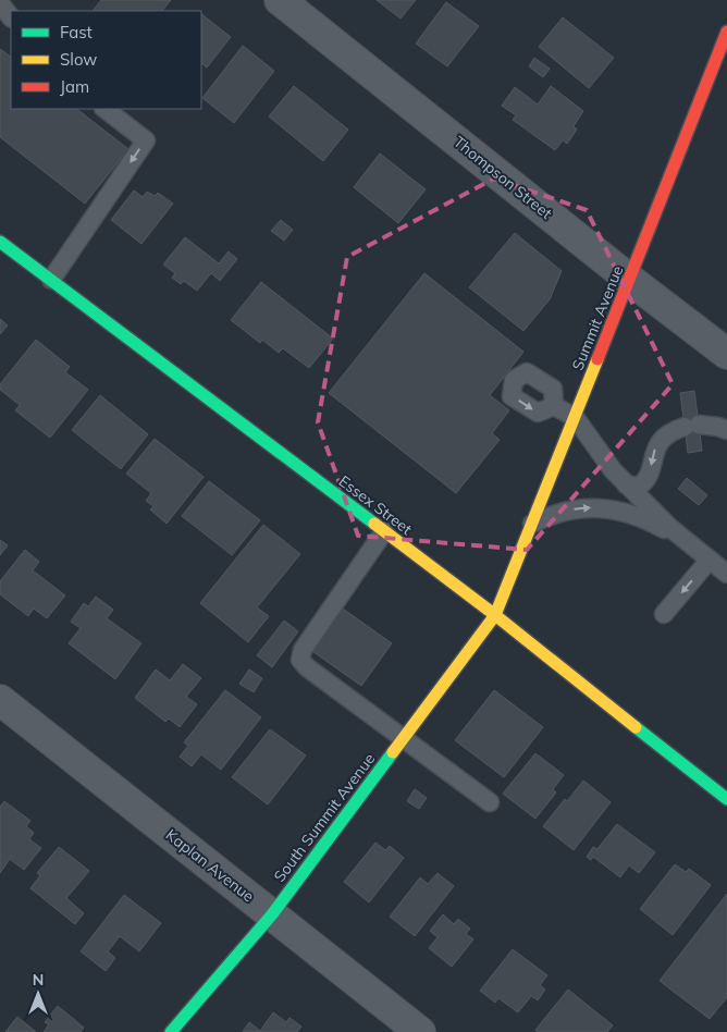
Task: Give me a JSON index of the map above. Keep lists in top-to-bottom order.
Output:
{
  "streets": {
    "street": [
      "Thompson Street",
      "Summit Avenue",
      "Essex Street",
      "South Summit Avenue",
      "Kaplan Avenue"
    ]
  },
  "crossings": [
    ["Thompson Street", "Summit Avenue"],
    ["Summit Avenue", "Essex Street"],
    ["Summit Avenue", "South Summit Avenue"],
    ["Essex Street", "South Summit Avenue"],
    ["South Summit Avenue", "Kaplan Avenue"]
  ],
  "legend": ["Fast", "Slow", "Jam"],
  "north": "top"
}
